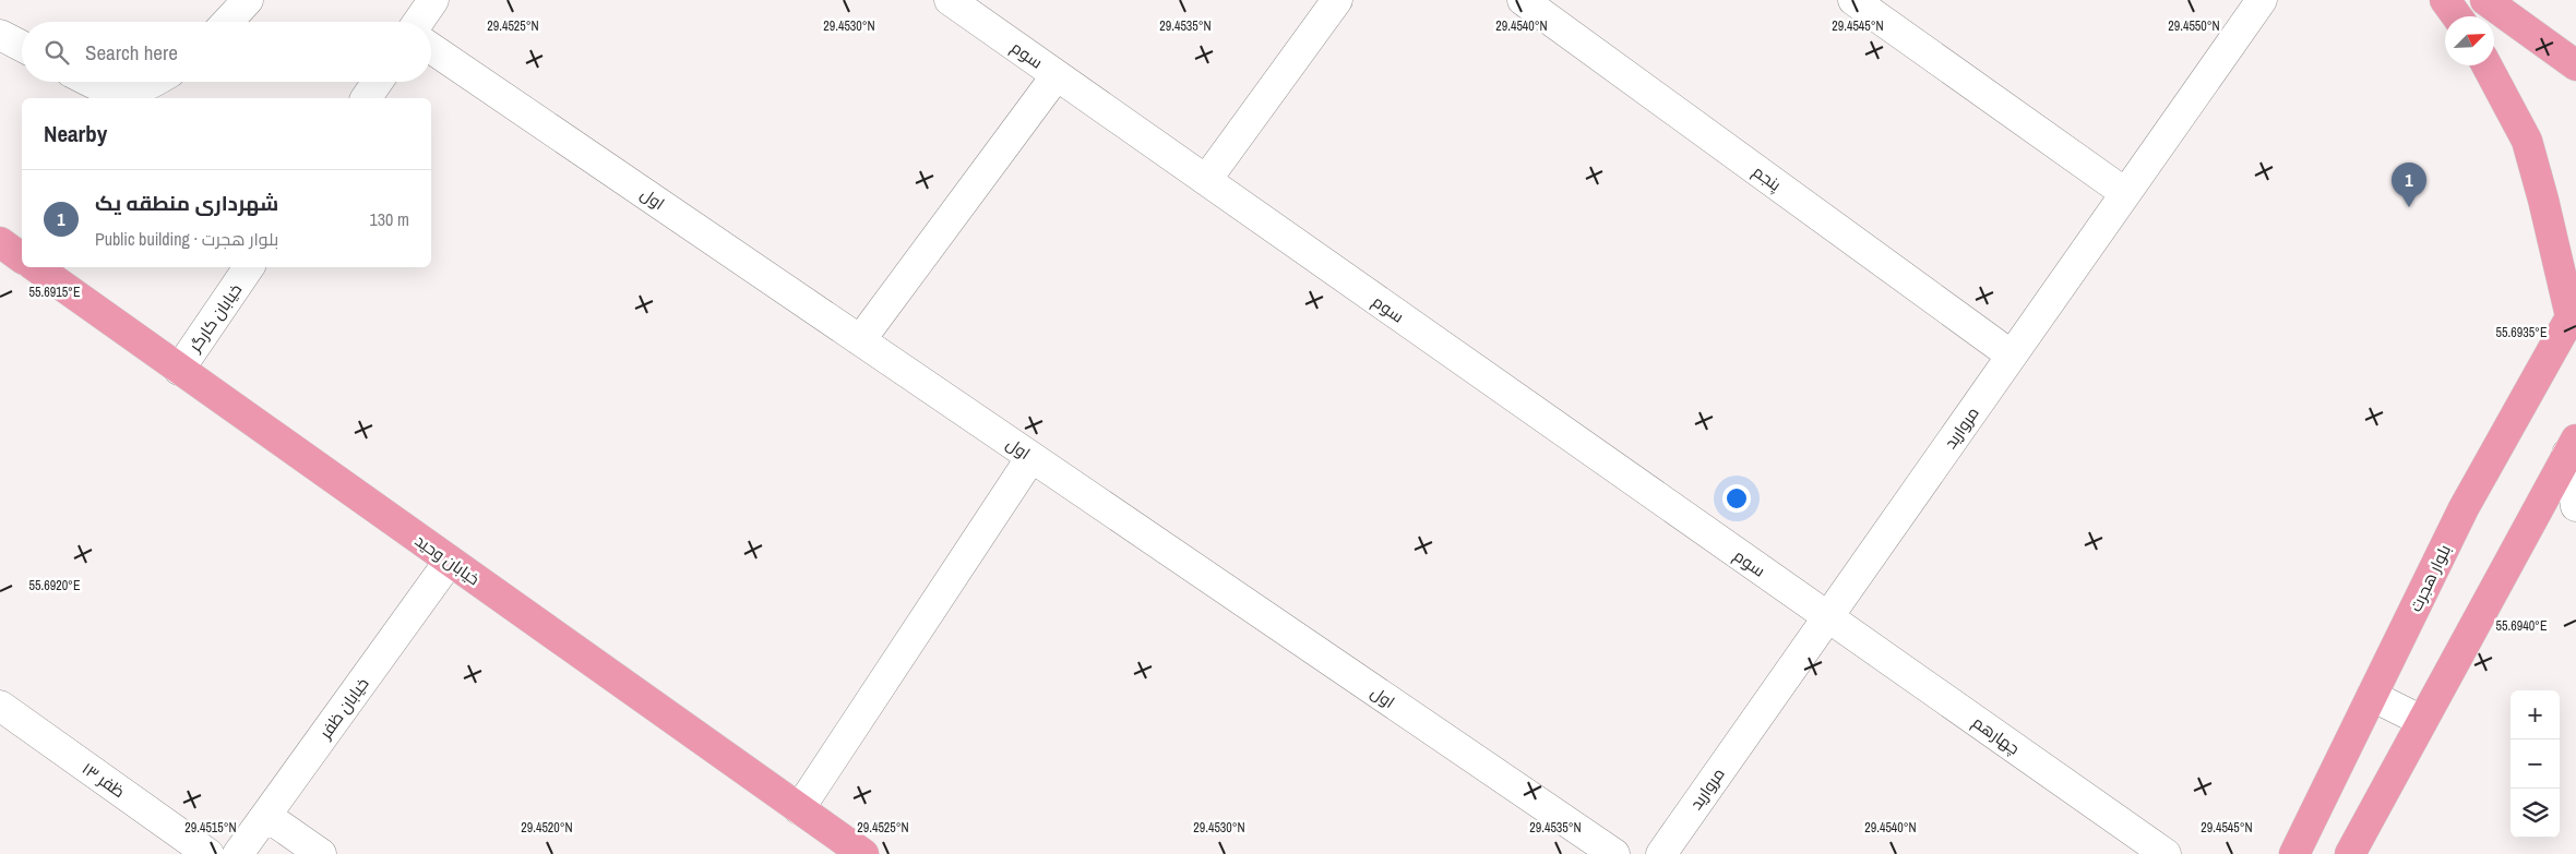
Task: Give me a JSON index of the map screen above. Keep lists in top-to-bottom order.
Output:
{
  "streets": {
    "main road": ["خیابان وحید", "بلوار هجرت"],
    "street": [
      "سوم",
      "پنجم",
      "اول",
      "خیابان کارگر",
      "مروارید",
      "خیابان ظفر",
      "چهارهم",
      "ظفر ۱۳"
    ]
  },
  "crossings": [
    ["سوم", "مروارید"],
    ["سوم", "چهارهم"],
    ["پنجم", "مروارید"],
    ["خیابان کارگر", "خیابان وحید"],
    ["مروارید", "چهارهم"],
    ["خیابان وحید", "خیابان ظفر"]
  ],
  "north": "top right",
  "page": {
    "search": "Search here",
    "heading": "Nearby",
    "pins": "1",
    "list": [
      {
        "mark": "1",
        "name": "شهرداری منطقه یک",
        "note": "Public building · بلوار هجرت",
        "value": "130 m"
      }
    ],
    "map_buttons": ["+", "−"]
  },
  "coordinates": [
    "29.4545°N",
    "29.4525°N",
    "29.4530°N",
    "29.4535°N",
    "29.4540°N",
    "29.4550°N",
    "55.6915°E",
    "55.6935°E",
    "55.6920°E",
    "55.6940°E",
    "29.4515°N",
    "29.4520°N"
  ]
}
